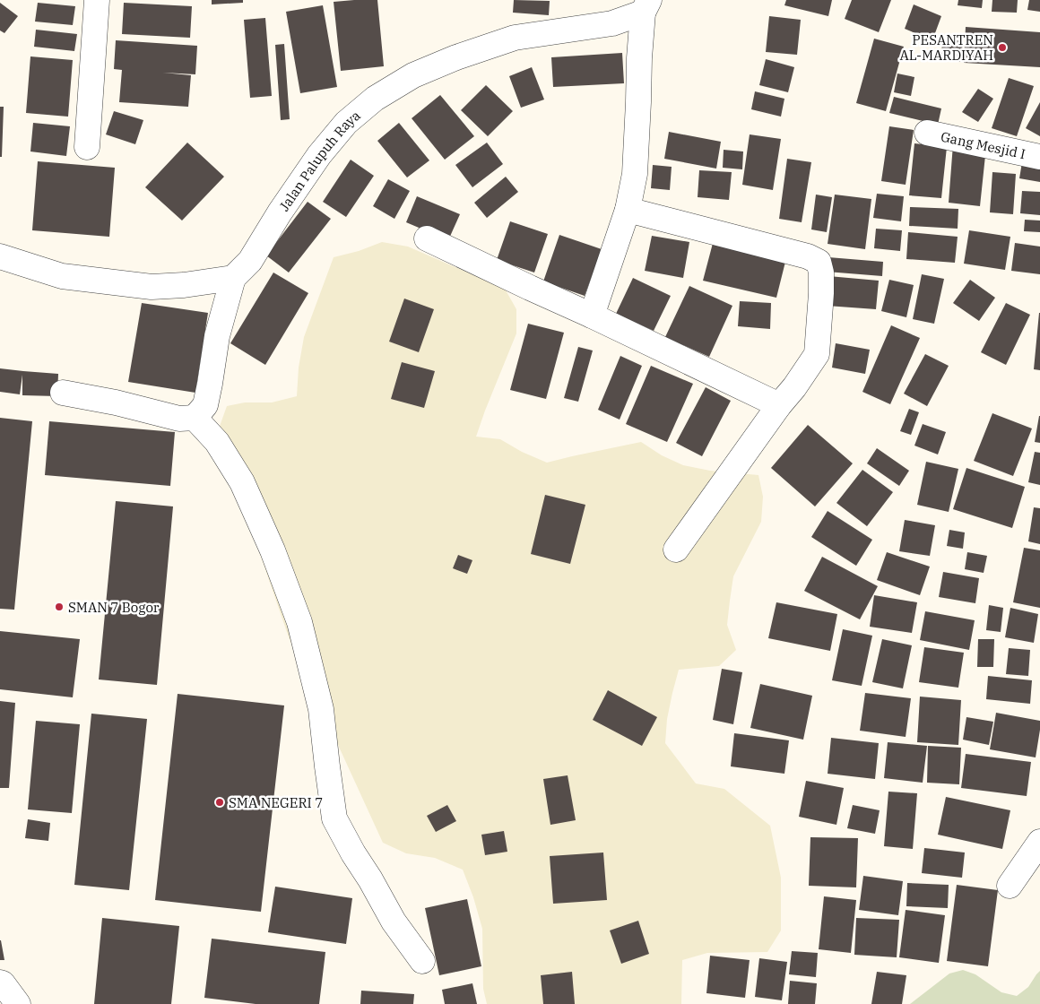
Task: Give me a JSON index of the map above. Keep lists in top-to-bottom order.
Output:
{
  "streets": {
    "street": ["Gang Mesjid I", "Jalan Palupuh Raya"]
  },
  "places": ["PESANTREN AL-MARDIYAH", "SMAN 7 Bogor", "SMA NEGERI 7"]
}
